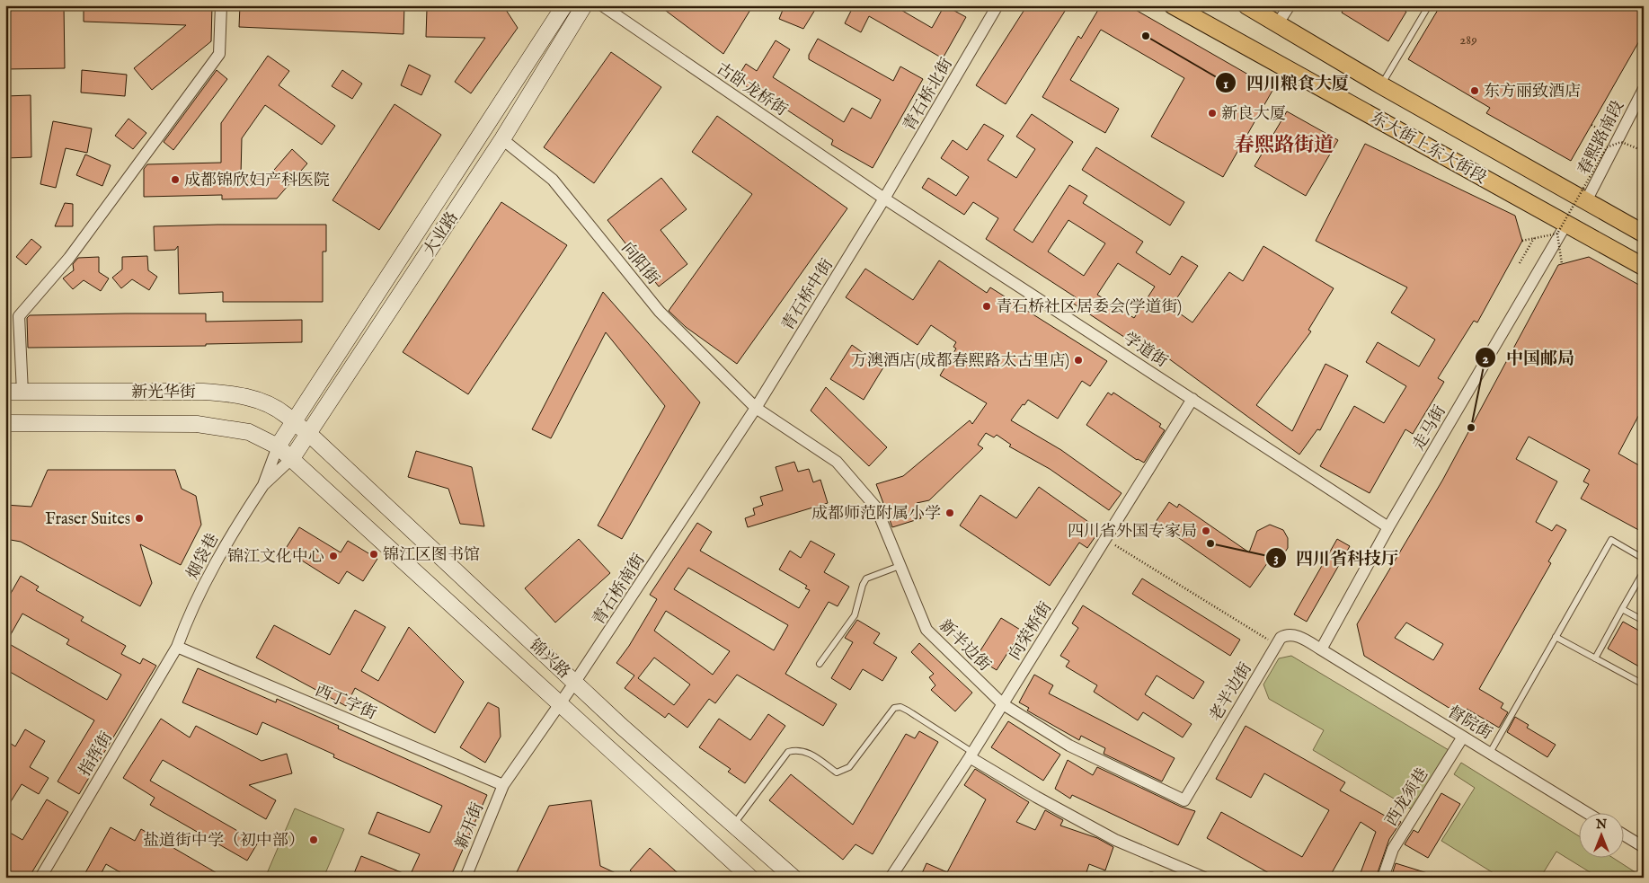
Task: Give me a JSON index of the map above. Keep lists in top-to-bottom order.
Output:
{
  "streets": {
    "main road": [
      "东大街上东大街段",
      "大业路",
      "新光华街",
      "锦兴路"
    ],
    "street": [
      "古卧龙桥街",
      "青石桥北街",
      "春熙路南段",
      "向阳街",
      "青石桥中街",
      "学道街",
      "走马街",
      "烟袋巷",
      "青石桥南街",
      "向荣桥街",
      "新半边街",
      "老半边街",
      "西丁字街",
      "督院街",
      "指挥街",
      "西龙须巷",
      "新开街"
    ]
  },
  "crossings": [
    ["古卧龙桥街", "青石桥北街"],
    ["古卧龙桥街", "青石桥中街"],
    ["古卧龙桥街", "学道街"],
    ["青石桥北街", "青石桥中街"],
    ["青石桥北街", "学道街"],
    ["春熙路南段", "东大街上东大街段"],
    ["东大街上东大街段", "走马街"],
    ["大业路", "向阳街"],
    ["大业路", "新光华街"],
    ["大业路", "锦兴路"],
    ["向阳街", "青石桥中街"],
    ["向阳街", "青石桥南街"],
    ["向阳街", "新半边街"],
    ["青石桥中街", "学道街"],
    ["青石桥中街", "青石桥南街"],
    ["青石桥中街", "新半边街"],
    ["学道街", "走马街"],
    ["学道街", "向荣桥街"],
    ["新光华街", "锦兴路"],
    ["走马街", "督院街"],
    ["烟袋巷", "西丁字街"],
    ["烟袋巷", "指挥街"],
    ["青石桥南街", "新半边街"],
    ["青石桥南街", "锦兴路"],
    ["青石桥南街", "西丁字街"],
    ["青石桥南街", "新开街"],
    ["向荣桥街", "新半边街"],
    ["新半边街", "老半边街"],
    ["西丁字街", "指挥街"],
    ["西丁字街", "新开街"],
    ["督院街", "西龙须巷"]
  ],
  "districts": ["春熙路街道"],
  "places": [
    "四川粮食大厦",
    "东方丽致酒店",
    "新良大厦",
    "成都锦欣妇产科医院",
    "青石桥社区居委会(学道街)",
    "万澳酒店(成都春熙路太古里店)",
    "中国邮局",
    "成都师范附属小学",
    "Fraser Suites",
    "四川省外国专家局",
    "四川省科技厅",
    "锦江区图书馆",
    "锦江文化中心",
    "盐道街中学（初中部）"
  ],
  "house_numbers": ["289"],
  "north": "top"
}
